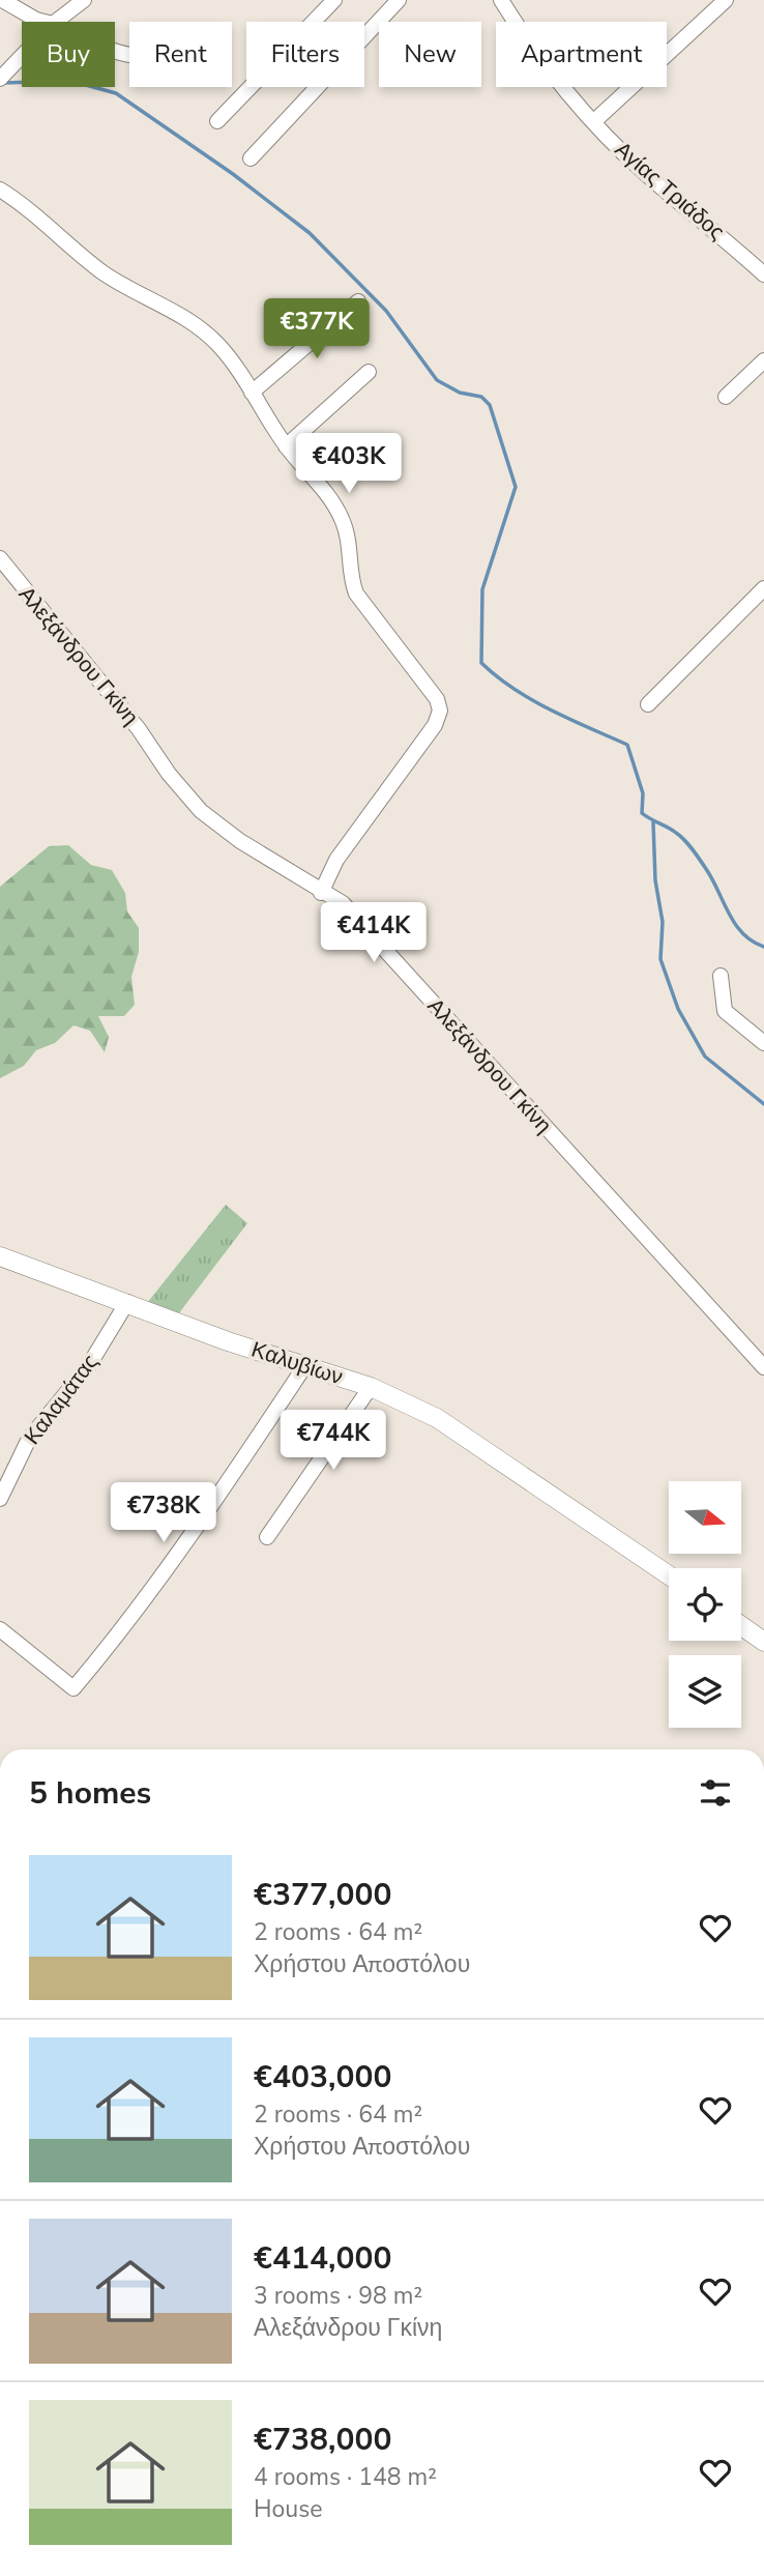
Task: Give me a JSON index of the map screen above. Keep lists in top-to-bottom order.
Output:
{
  "streets": {
    "main road": ["Καλυβίων"],
    "street": ["Αγίας Τριάδος", "Αλεξάνδρου Γκίνη", "Καλαμάτας"]
  },
  "crossings": [
    ["Καλυβίων", "Καλαμάτας"]
  ],
  "north": "right",
  "page": {
    "chip": [
      "Buy",
      "Rent",
      "Filters",
      "New",
      "Apartment"
    ],
    "price": [
      "€377K",
      "€403K",
      "€414K",
      "€744K",
      "€738K"
    ],
    "heading": "5 homes",
    "list": [
      {
        "name": "€377,000",
        "note": "2 rooms · 64 m² · Χρήστου Αποστόλου"
      },
      {
        "name": "€403,000",
        "note": "2 rooms · 64 m² · Χρήστου Αποστόλου"
      },
      {
        "name": "€414,000",
        "note": "3 rooms · 98 m² · Αλεξάνδρου Γκίνη"
      },
      {
        "name": "€738,000",
        "note": "4 rooms · 148 m² · House"
      }
    ]
  }
}
